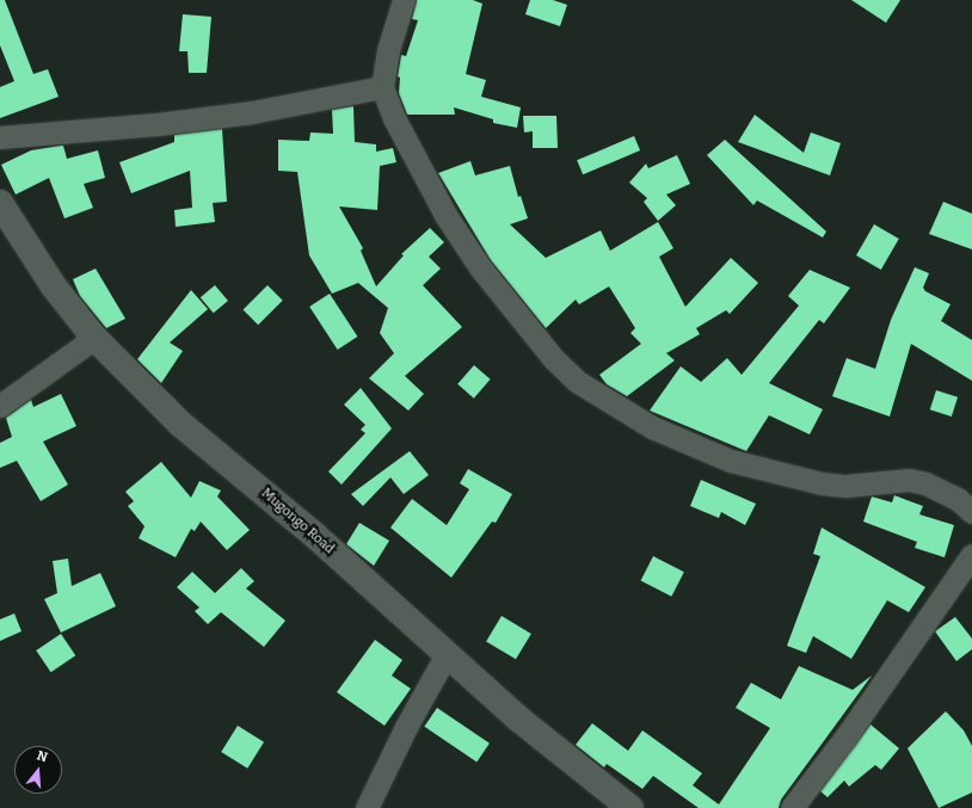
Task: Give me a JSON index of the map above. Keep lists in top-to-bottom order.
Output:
{
  "streets": {
    "street": ["Mugongo Road"]
  },
  "north": "top"
}
